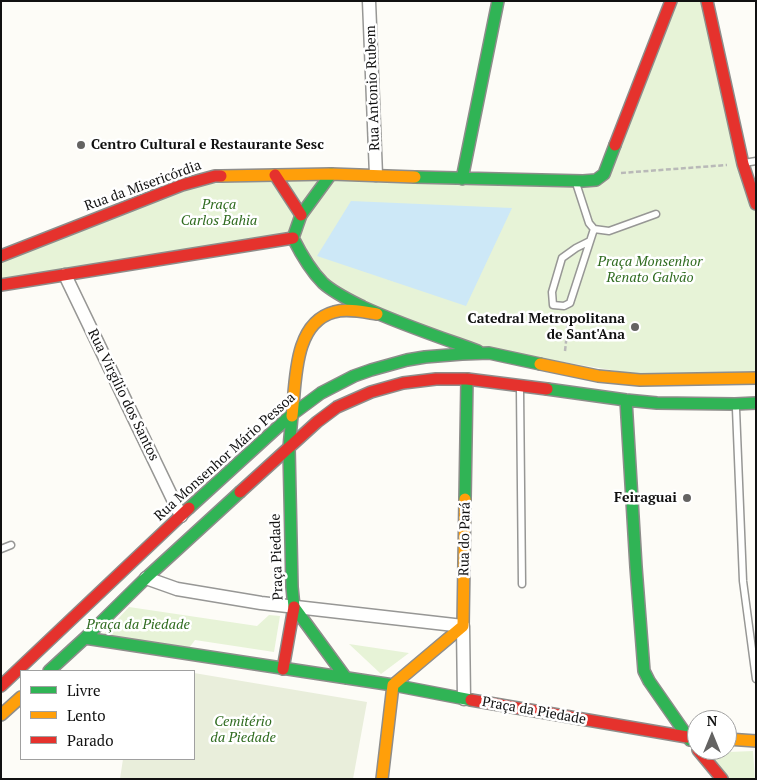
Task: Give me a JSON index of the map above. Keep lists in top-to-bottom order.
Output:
{
  "streets": {
    "main road": [
      "Rua da Misericórdia",
      "Rua Monsenhor Mário Pessoa",
      "Rua do Pará",
      "Praça Piedade",
      "Praça da Piedade"
    ],
    "street": ["Rua Antonio Rubem", "Rua Virgílio dos Santos"]
  },
  "crossings": [
    ["Rua Virgílio dos Santos", "Rua Monsenhor Mário Pessoa"],
    ["Rua do Pará", "Praça da Piedade"],
    ["Praça Piedade", "Praça da Piedade"]
  ],
  "parks": [
    "Praça Carlos Bahia",
    "Praça Monsenhor Renato Galvão",
    "Praça da Piedade",
    "Cemitério da Piedade"
  ],
  "places": ["Centro Cultural e Restaurante Sesc", "Catedral Metropolitana de Sant'Ana", "Feiraguai"],
  "legend": ["Livre", "Lento", "Parado"],
  "north": "top"
}
